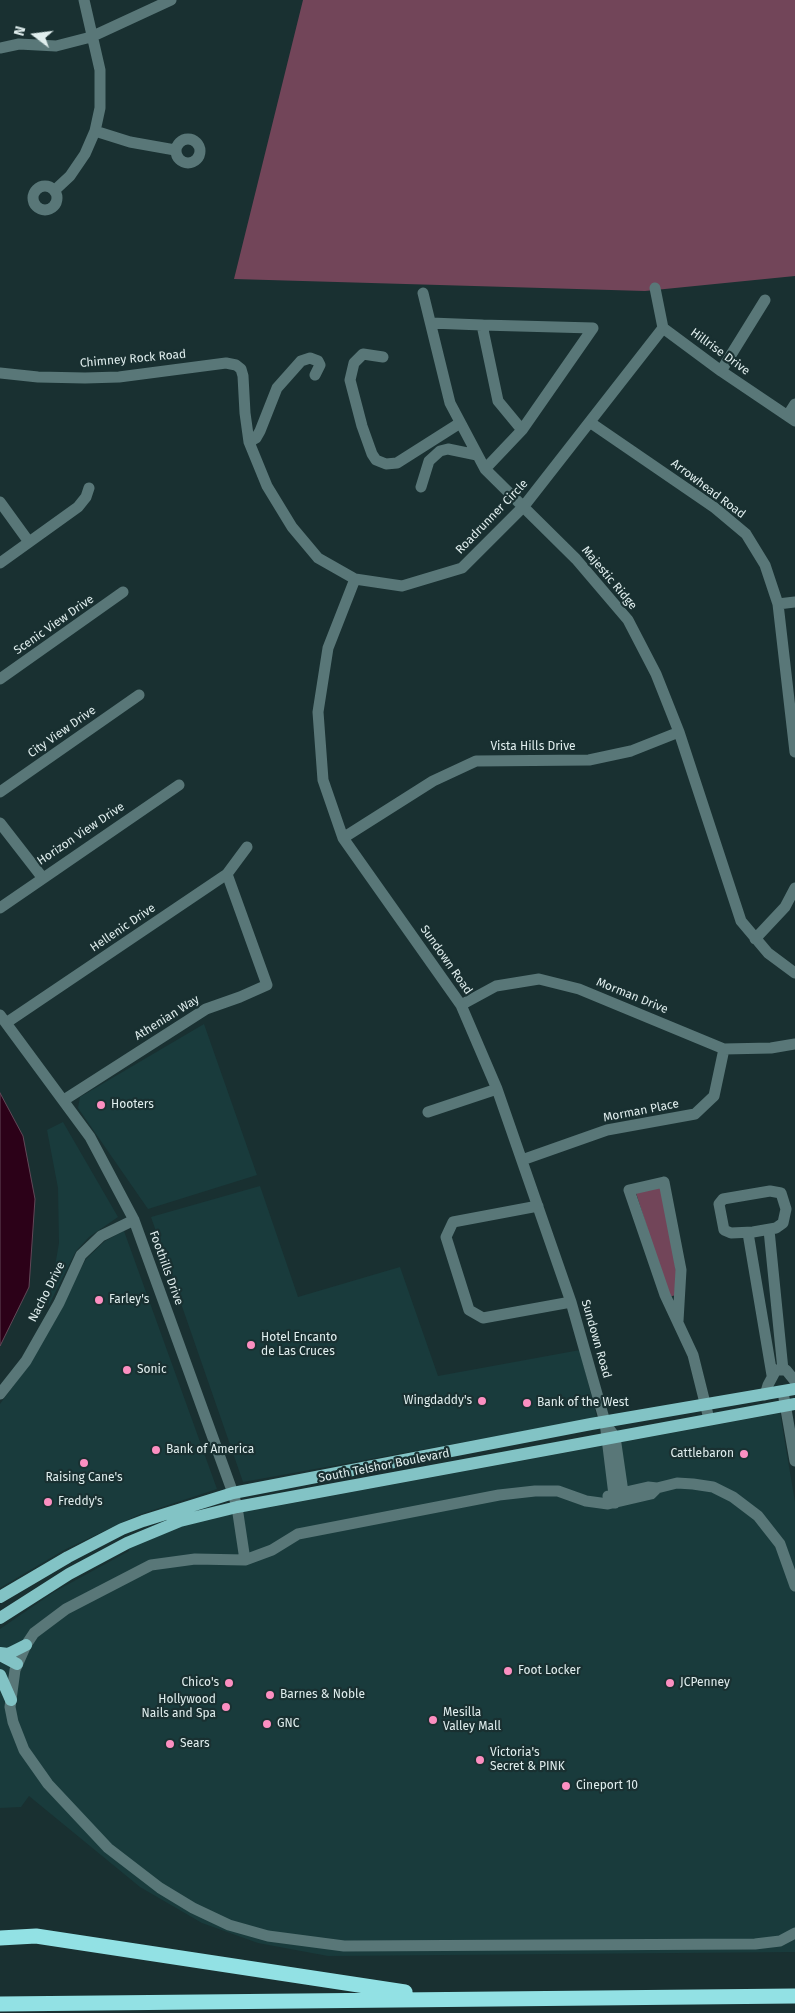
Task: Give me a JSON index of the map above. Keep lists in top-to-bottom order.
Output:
{
  "streets": {
    "main road": ["South Telshor Boulevard"],
    "street": [
      "Hillrise Drive",
      "Chimney Rock Road",
      "Arrowhead Road",
      "Roadrunner Circle",
      "Majestic Ridge",
      "Scenic View Drive",
      "City View Drive",
      "Vista Hills Drive",
      "Horizon View Drive",
      "Hellenic Drive",
      "Sundown Road",
      "Morman Drive",
      "Athenian Way",
      "Morman Place",
      "Foothills Drive",
      "Nacho Drive"
    ]
  },
  "crossings": [
    ["Hillrise Drive", "Roadrunner Circle"],
    ["Chimney Rock Road", "Roadrunner Circle"],
    ["Arrowhead Road", "Roadrunner Circle"],
    ["Roadrunner Circle", "Majestic Ridge"],
    ["Roadrunner Circle", "Sundown Road"],
    ["Majestic Ridge", "Vista Hills Drive"],
    ["Vista Hills Drive", "Sundown Road"],
    ["Hellenic Drive", "Athenian Way"],
    ["Hellenic Drive", "Foothills Drive"],
    ["Sundown Road", "Morman Drive"],
    ["Sundown Road", "Morman Place"],
    ["Sundown Road", "South Telshor Boulevard"],
    ["Morman Drive", "Morman Place"],
    ["Athenian Way", "Foothills Drive"],
    ["Foothills Drive", "Nacho Drive"],
    ["Foothills Drive", "South Telshor Boulevard"]
  ],
  "places": [
    "Hooters",
    "Farley's",
    "Hotel Encanto de Las Cruces",
    "Sonic",
    "Wingdaddy's",
    "Bank of the West",
    "Bank of America",
    "Cattlebaron",
    "Raising Cane's",
    "Freddy's",
    "Foot Locker",
    "Chico's",
    "JCPenney",
    "Barnes & Noble",
    "Hollywood Nails and Spa",
    "Mesilla Valley Mall",
    "GNC",
    "Sears",
    "Victoria's Secret & PINK",
    "Cineport 10"
  ],
  "north": "left"
}
